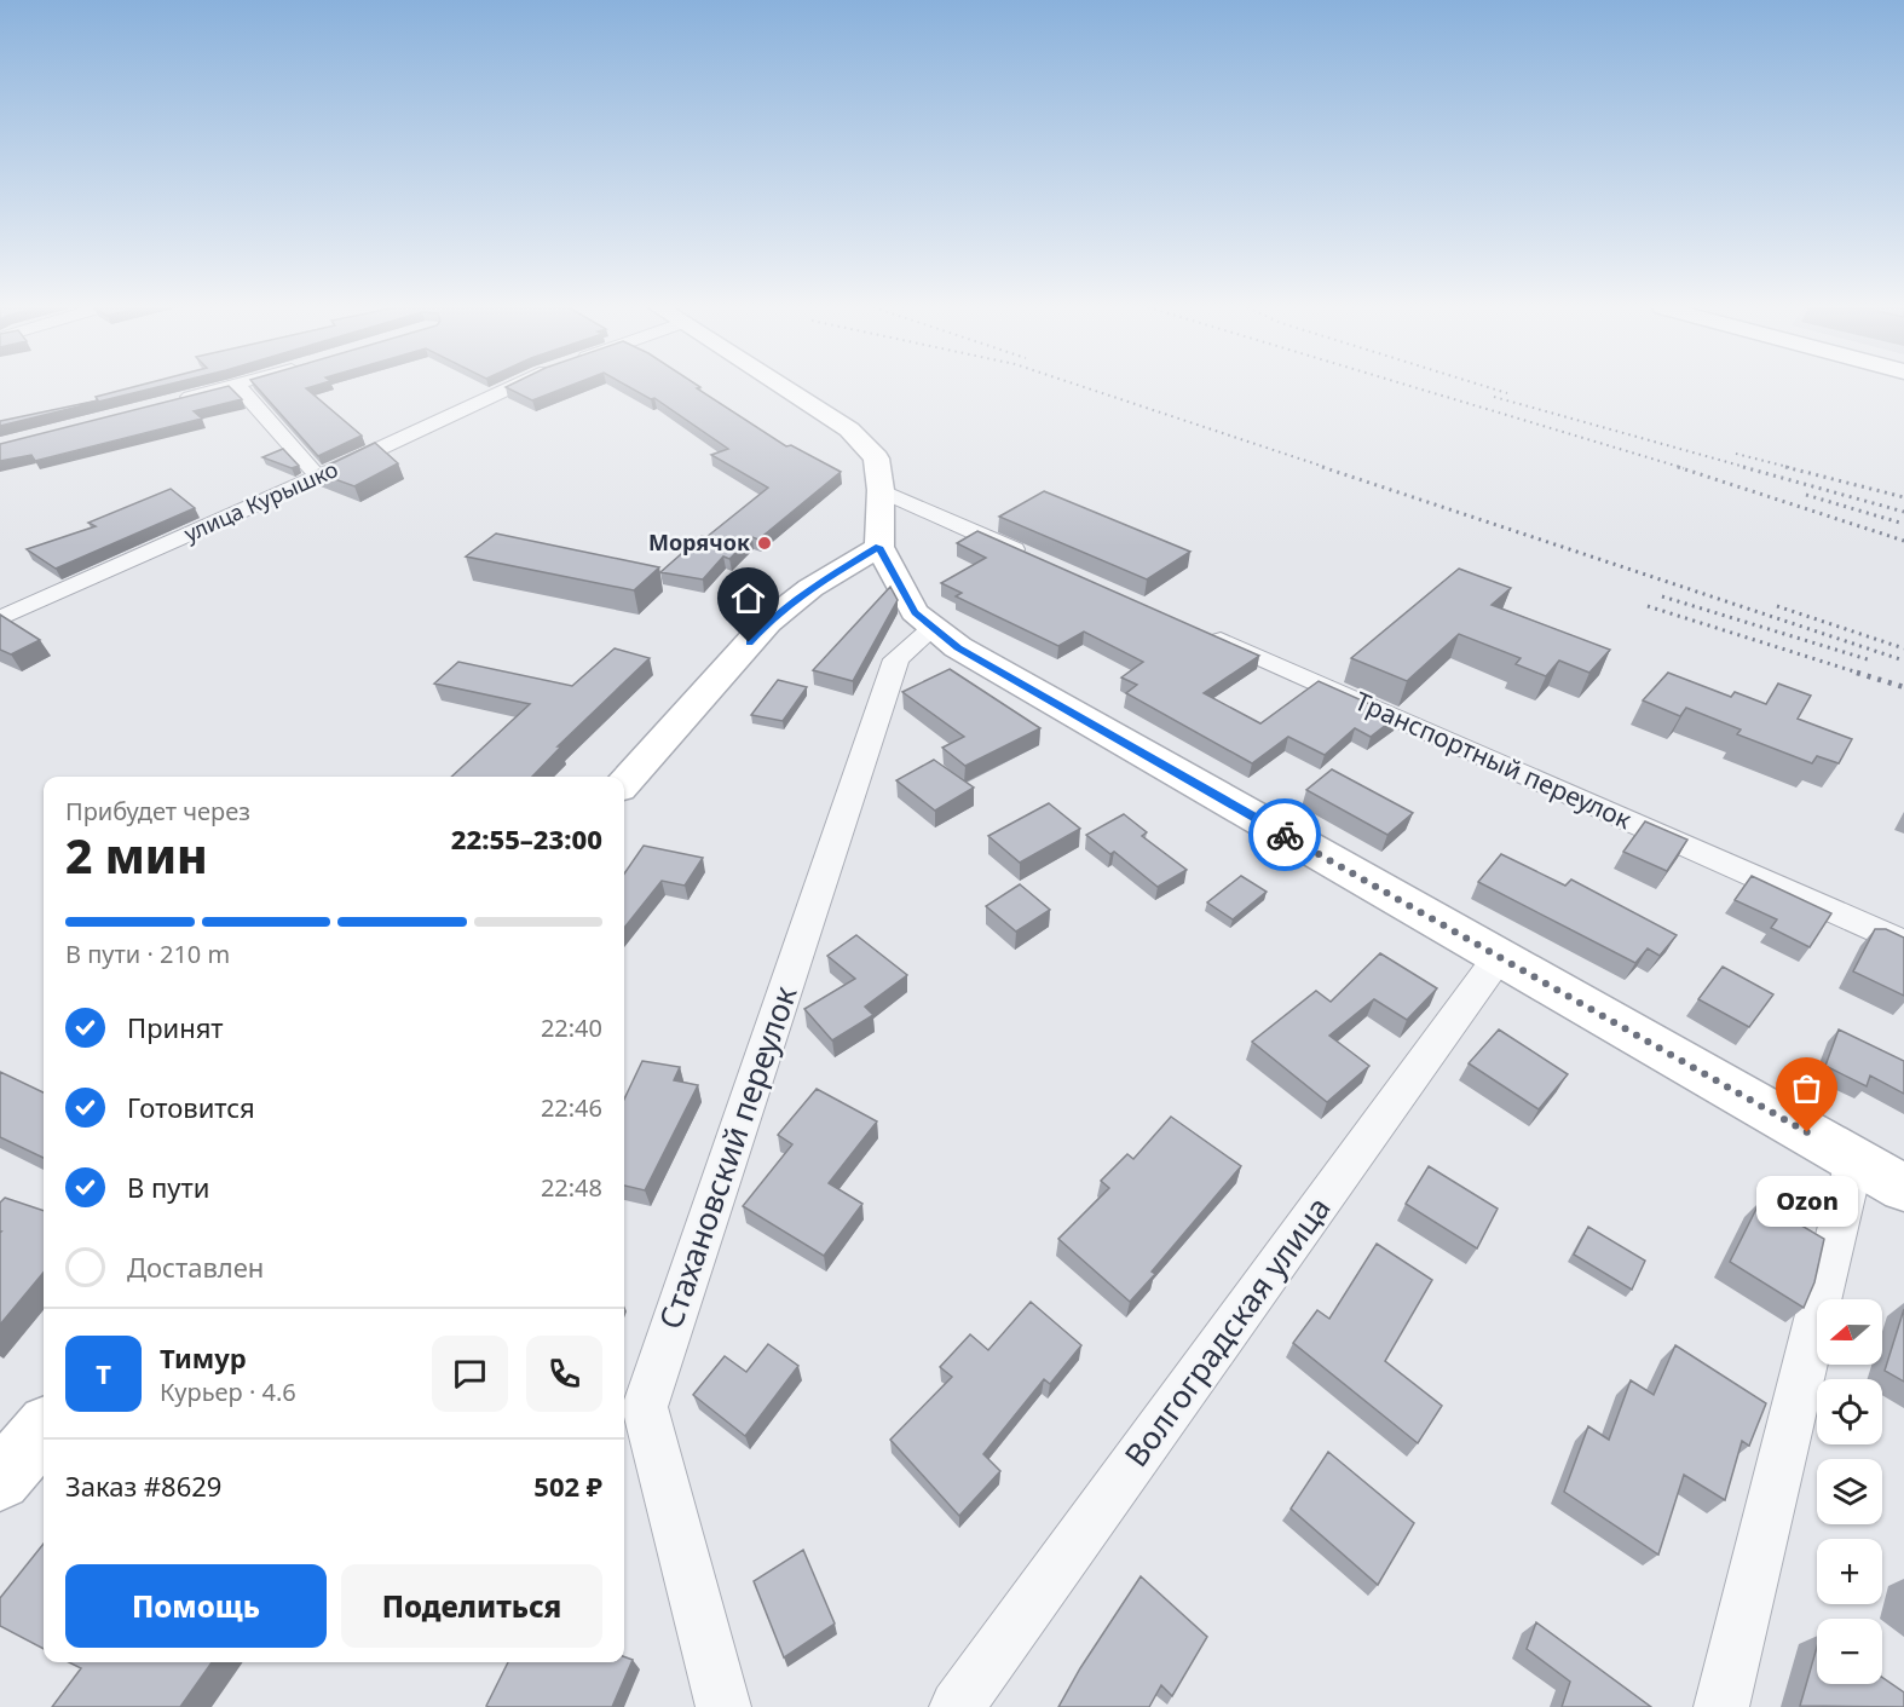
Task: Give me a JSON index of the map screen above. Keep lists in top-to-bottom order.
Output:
{
  "streets": {
    "street": [
      "улица Курышко",
      "Транспортный переулок",
      "Стахановский переулок",
      "Волгоградская улица"
    ]
  },
  "places": ["Морячок", "Ozon"],
  "north": "left",
  "page": {
    "heading": ["2 мин", "Прибудет через", "22:55–23:00"],
    "panel": [
      "Тимур",
      "Курьер · 4.6",
      "Заказ #8629",
      "502 ₽"
    ],
    "bar": "В пути · 210 m",
    "list": [
      ["Принят", "22:40"],
      ["Готовится", "22:46"],
      ["В пути", "22:48"],
      "Доставлен"
    ],
    "bubble": "Ozon",
    "map_buttons": ["+", "−"],
    "round": "Т",
    "buttons": ["Помощь", "Поделиться"]
  }
}
